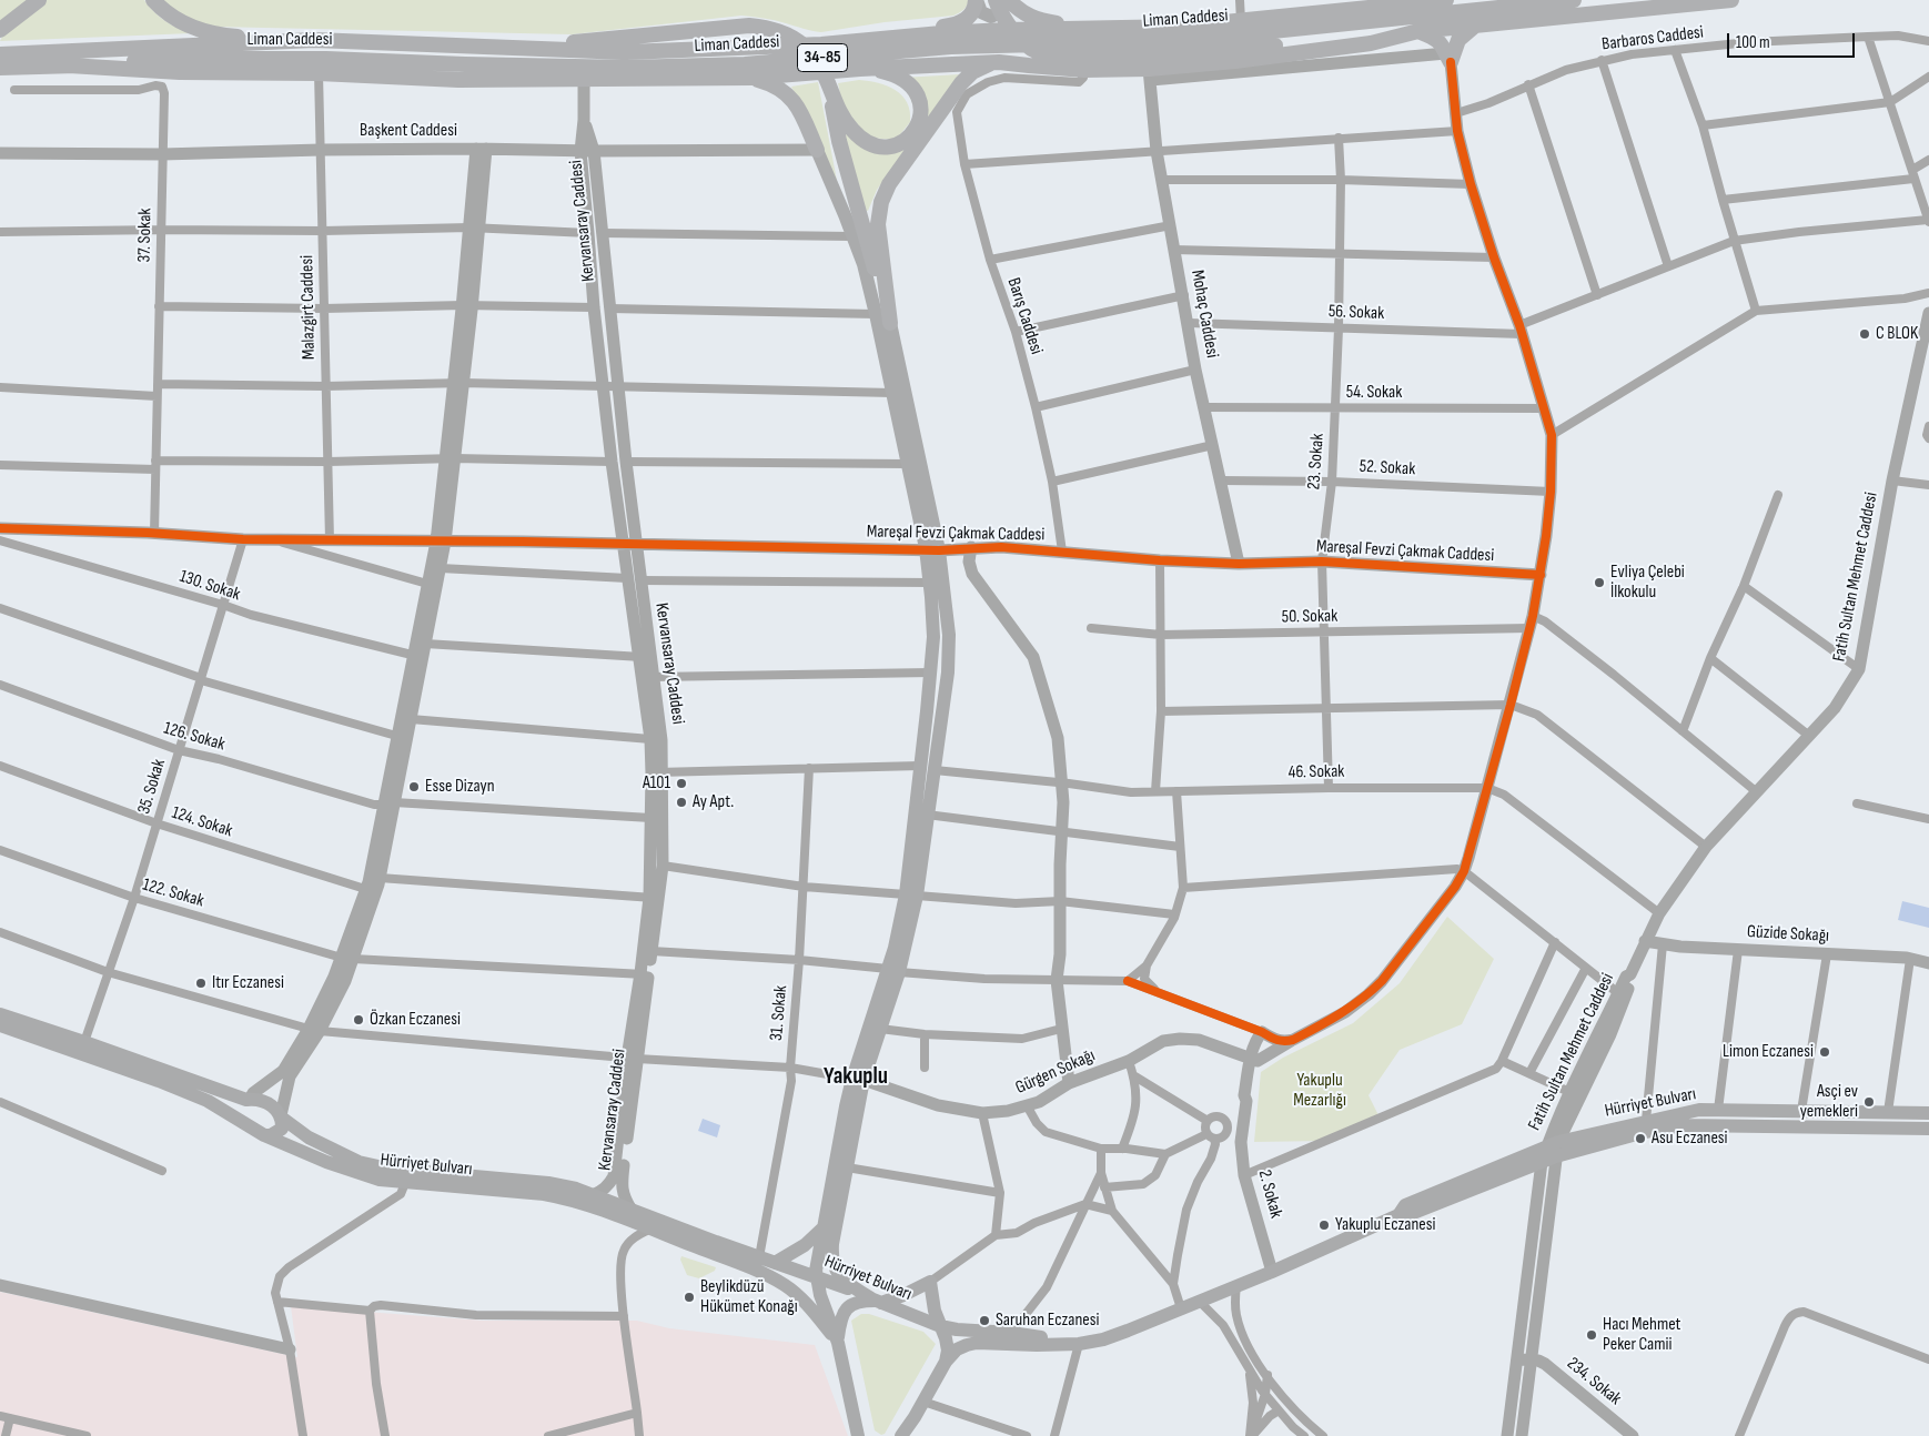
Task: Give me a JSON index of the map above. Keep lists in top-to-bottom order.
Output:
{
  "streets": {
    "highway": ["Liman Caddesi", "34-85"],
    "main road": ["Hürriyet Bulvarı"],
    "street": [
      "Barbaros Caddesi",
      "Başkent Caddesi",
      "Kervansaray Caddesi",
      "37. Sokak",
      "Malazgirt Caddesi",
      "56. Sokak",
      "Mohaç Caddesi",
      "Barış Caddesi",
      "54. Sokak",
      "23. Sokak",
      "52. Sokak",
      "Mareşal Fevzi Çakmak Caddesi",
      "Fatih Sultan Mehmet Caddesi",
      "130. Sokak",
      "50. Sokak",
      "126. Sokak",
      "46. Sokak",
      "35. Sokak",
      "124. Sokak",
      "122. Sokak",
      "Güzide Sokağı",
      "31. Sokak",
      "Gürgen Sokağı",
      "2. Sokak",
      "234. Sokak"
    ]
  },
  "crossings": [
    ["Başkent Caddesi", "Kervansaray Caddesi"],
    ["Başkent Caddesi", "37. Sokak"],
    ["Başkent Caddesi", "Malazgirt Caddesi"],
    ["Kervansaray Caddesi", "Mareşal Fevzi Çakmak Caddesi"],
    ["Kervansaray Caddesi", "130. Sokak"],
    ["Kervansaray Caddesi", "126. Sokak"],
    ["Kervansaray Caddesi", "124. Sokak"],
    ["Kervansaray Caddesi", "122. Sokak"],
    ["Kervansaray Caddesi", "Hürriyet Bulvarı"],
    ["37. Sokak", "Mareşal Fevzi Çakmak Caddesi"],
    ["Malazgirt Caddesi", "Mareşal Fevzi Çakmak Caddesi"],
    ["56. Sokak", "Mohaç Caddesi"],
    ["56. Sokak", "23. Sokak"],
    ["Mohaç Caddesi", "54. Sokak"],
    ["Mohaç Caddesi", "52. Sokak"],
    ["Mohaç Caddesi", "Mareşal Fevzi Çakmak Caddesi"],
    ["Barış Caddesi", "Mareşal Fevzi Çakmak Caddesi"],
    ["54. Sokak", "23. Sokak"],
    ["23. Sokak", "52. Sokak"],
    ["23. Sokak", "Mareşal Fevzi Çakmak Caddesi"],
    ["23. Sokak", "50. Sokak"],
    ["23. Sokak", "46. Sokak"],
    ["Mareşal Fevzi Çakmak Caddesi", "35. Sokak"],
    ["Fatih Sultan Mehmet Caddesi", "46. Sokak"],
    ["Fatih Sultan Mehmet Caddesi", "Güzide Sokağı"],
    ["Fatih Sultan Mehmet Caddesi", "Hürriyet Bulvarı"],
    ["130. Sokak", "35. Sokak"],
    ["126. Sokak", "35. Sokak"],
    ["35. Sokak", "124. Sokak"],
    ["35. Sokak", "122. Sokak"],
    ["31. Sokak", "Hürriyet Bulvarı"],
    ["Gürgen Sokağı", "2. Sokak"],
    ["Hürriyet Bulvarı", "2. Sokak"]
  ],
  "districts": ["Yakuplu"],
  "parks": ["Yakuplu Mezarlığı"],
  "places": [
    "C BLOK",
    "Evliya Çelebi İlkokulu",
    "A101",
    "Esse Dizayn",
    "Ay Apt.",
    "Itır Eczanesi",
    "Özkan Eczanesi",
    "Limon Eczanesi",
    "Asçi ev yemekleri",
    "Asu Eczanesi",
    "Yakuplu Eczanesi",
    "Beylikdüzü Hükümet Konağı",
    "Saruhan Eczanesi",
    "Hacı Mehmet Peker Camii"
  ],
  "scale_bar": "100 m"
}
